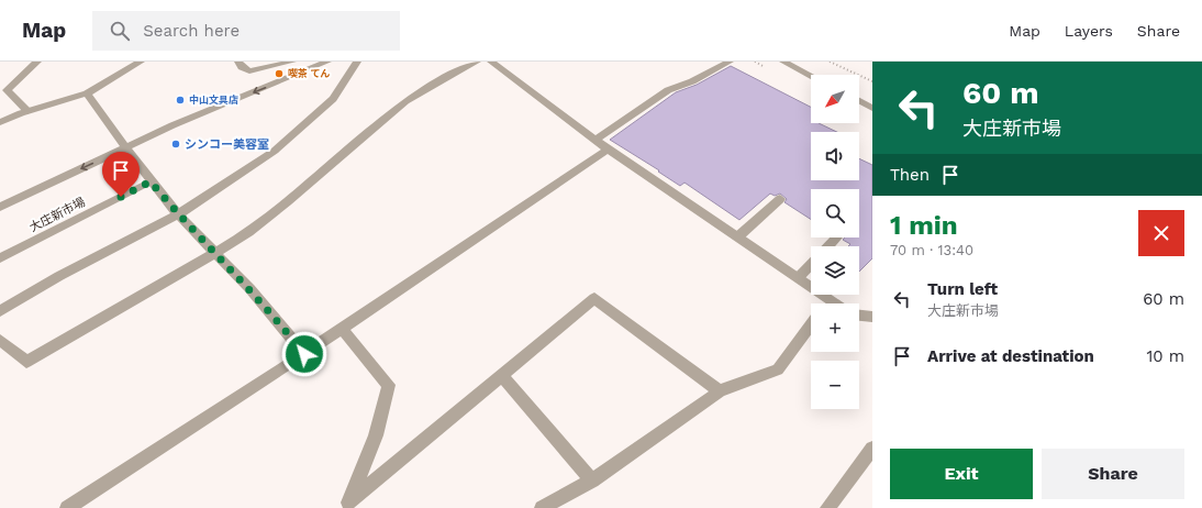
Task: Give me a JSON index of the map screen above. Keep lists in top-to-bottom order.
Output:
{
  "streets": {
    "street": ["大庄新市場"]
  },
  "places": ["喫茶 てん", "中山文具店", "シンコー美容室"],
  "north": "bottom left",
  "page": {
    "header": "Map",
    "search": "Search here",
    "nav": ["Map", "Layers", "Share"],
    "turn": ["60 m", "大庄新市場"],
    "map_buttons": ["+", "−"],
    "then": "Then",
    "heading": ["1 min", "70 m · 13:40"],
    "list": [
      {
        "name": "Turn left",
        "note": "大庄新市場",
        "value": "60 m"
      },
      {
        "name": "Arrive at destination",
        "value": "10 m"
      }
    ],
    "buttons": ["Exit", "Share"]
  }
}
